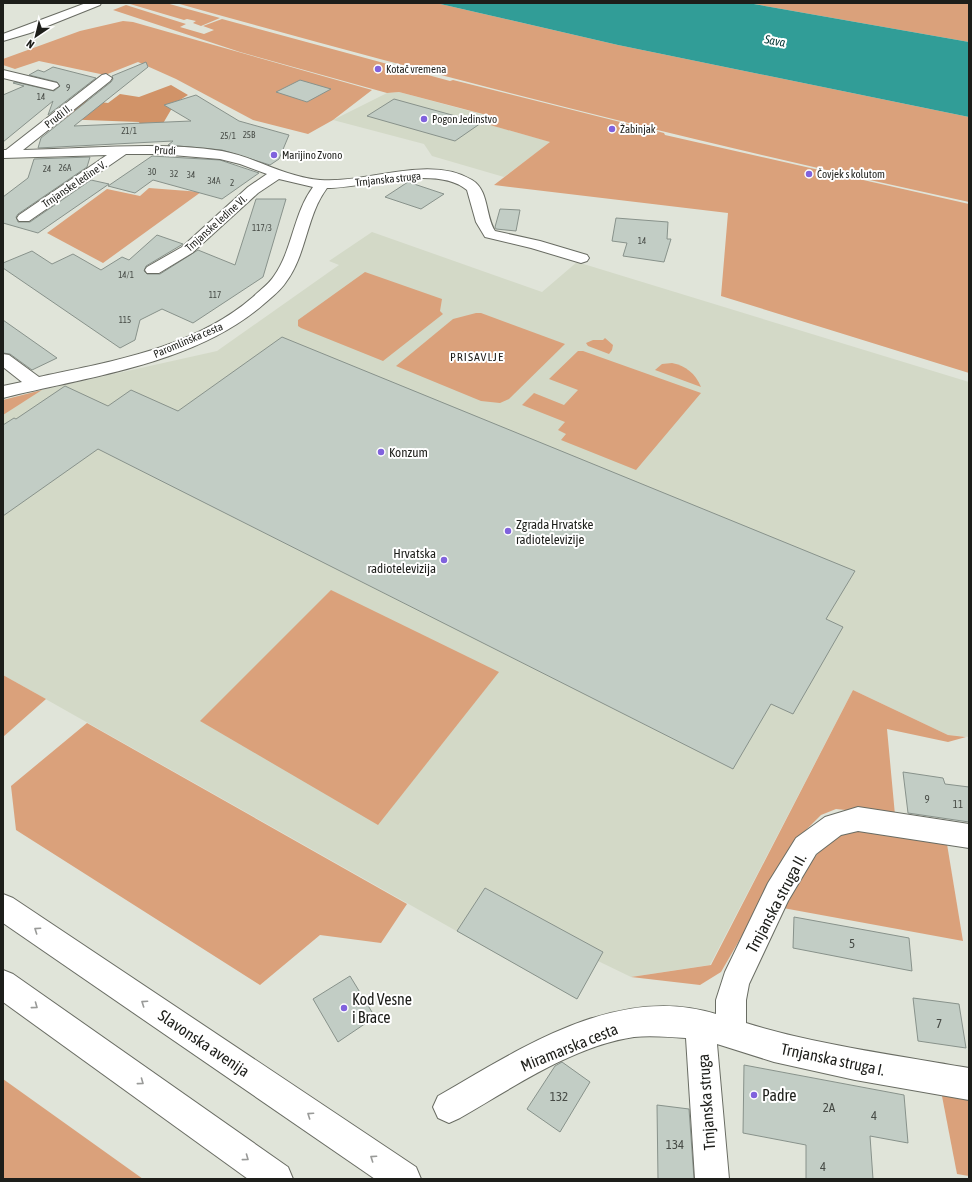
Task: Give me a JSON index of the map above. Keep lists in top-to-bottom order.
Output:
{
  "streets": {
    "street": [
      "Prudi II.",
      "Prudi",
      "Trnjanska struga",
      "Trnjanske ledine V.",
      "Trnjanske ledine VI.",
      "Paromlinska cesta",
      "Trnjanska struga II.",
      "Slavonska avenija",
      "Miramarska cesta",
      "Trnjanska struga I."
    ]
  },
  "crossings": [
    ["Prudi II.", "Prudi"],
    ["Prudi", "Trnjanska struga"],
    ["Prudi", "Trnjanske ledine V."],
    ["Prudi", "Trnjanske ledine VI."],
    ["Prudi", "Paromlinska cesta"],
    ["Trnjanska struga", "Paromlinska cesta"],
    ["Trnjanska struga", "Miramarska cesta"],
    ["Trnjanska struga", "Trnjanska struga I."],
    ["Trnjanska struga II.", "Trnjanska struga I."],
    ["Miramarska cesta", "Trnjanska struga I."]
  ],
  "districts": ["PRISAVLJE"],
  "water": ["Sava"],
  "places": [
    "Kotač vremena",
    "Pogon Jedinstvo",
    "Žabinjak",
    "Marijino Zvono",
    "Čovjek s kolutom",
    "Konzum",
    "Zgrada Hrvatske radiotelevizije",
    "Hrvatska radiotelevizija",
    "Kod Vesne i Brace",
    "Padre"
  ],
  "house_numbers": [
    "9",
    "14",
    "21/1",
    "25B",
    "25/1",
    "26A",
    "24",
    "30",
    "32",
    "34",
    "34A",
    "2",
    "117/3",
    "14",
    "14/1",
    "117",
    "115",
    "9",
    "11",
    "5",
    "7",
    "132",
    "2A",
    "4",
    "134",
    "4"
  ],
  "north": "bottom left"
}
